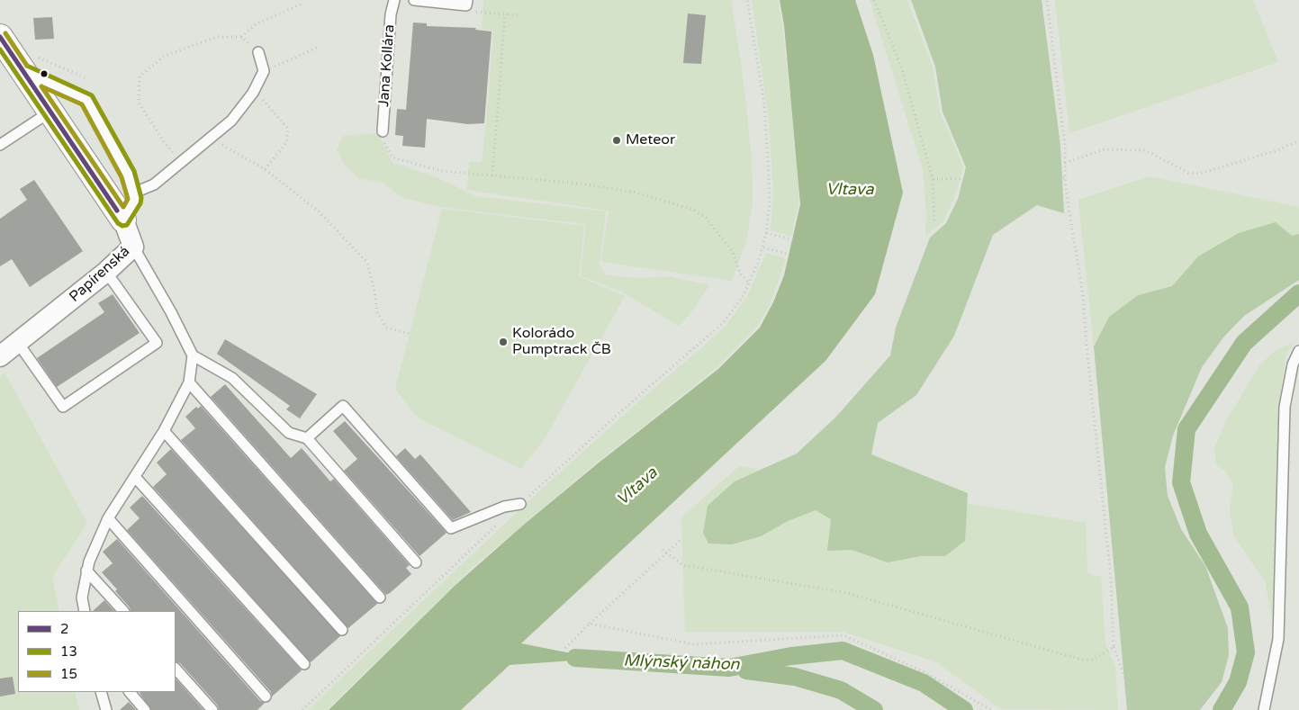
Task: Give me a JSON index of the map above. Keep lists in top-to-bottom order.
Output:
{
  "streets": {
    "street": ["Papírenská"],
    "lane": ["Jana Kollára"]
  },
  "water": ["Vltava", "Mlýnský náhon"],
  "places": ["Meteor", "Kolorádo Pumptrack ČB"],
  "lines": ["transit line 15", "transit line 2", "transit line 13"],
  "legend": ["2", "13", "15"]
}
